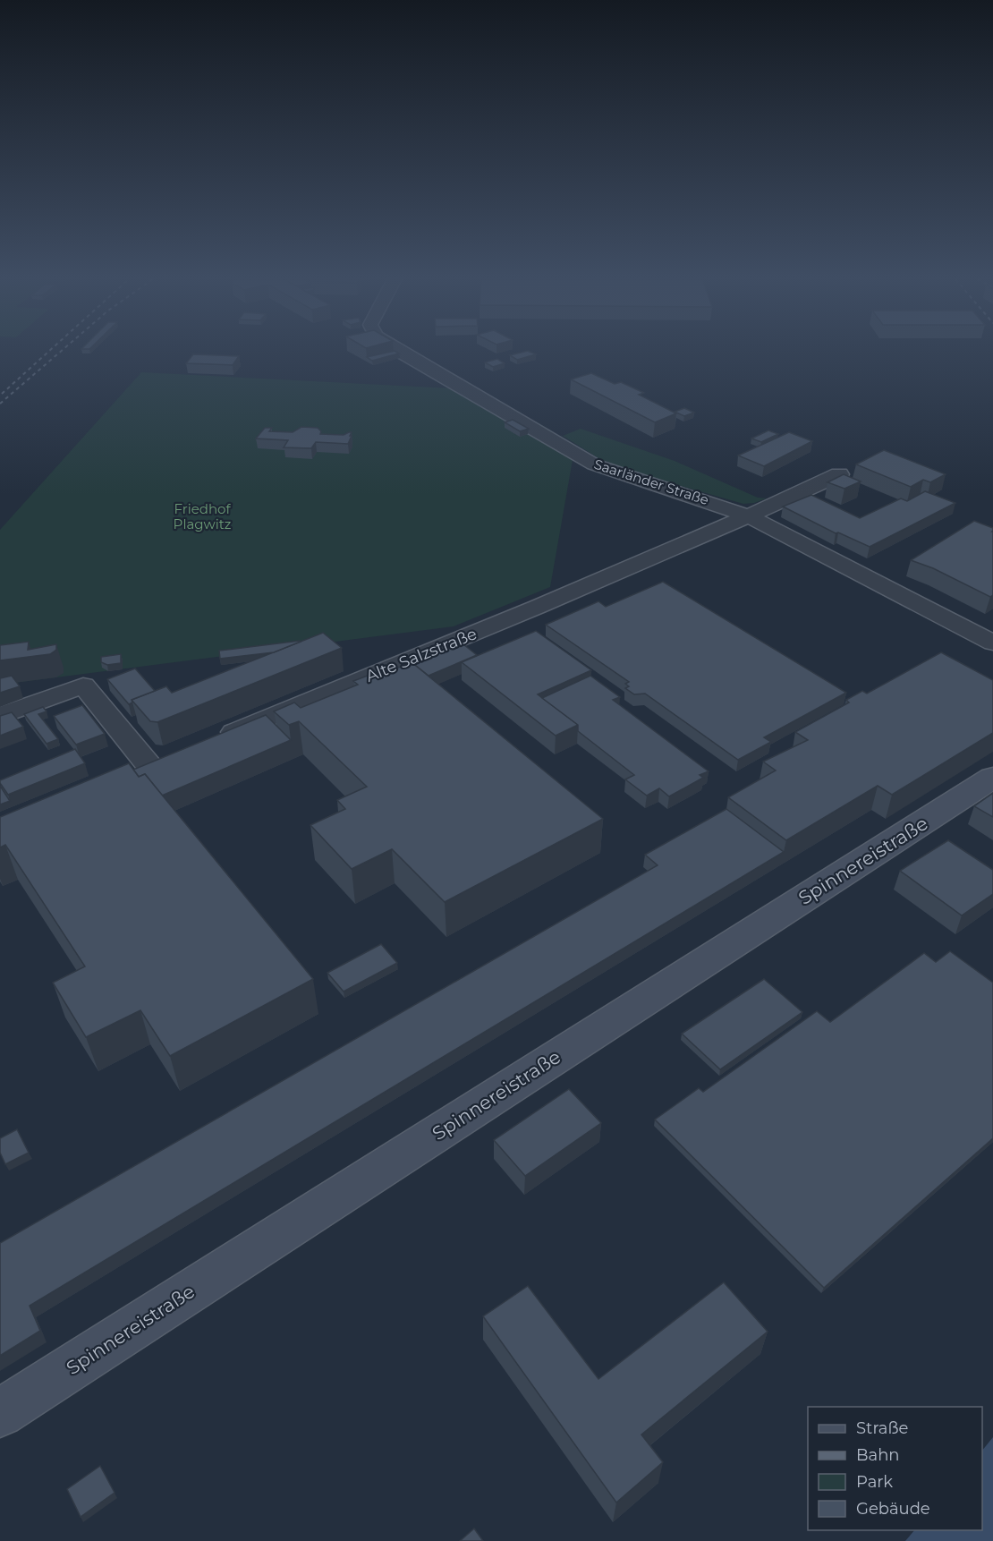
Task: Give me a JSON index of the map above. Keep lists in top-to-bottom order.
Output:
{
  "streets": {
    "street": ["Saarländer Straße", "Alte Salzstraße", "Spinnereistraße"]
  },
  "crossings": [
    ["Saarländer Straße", "Alte Salzstraße"]
  ],
  "parks": ["Friedhof Plagwitz"],
  "legend": [
    "Straße",
    "Bahn",
    "Park",
    "Gebäude"
  ]
}
